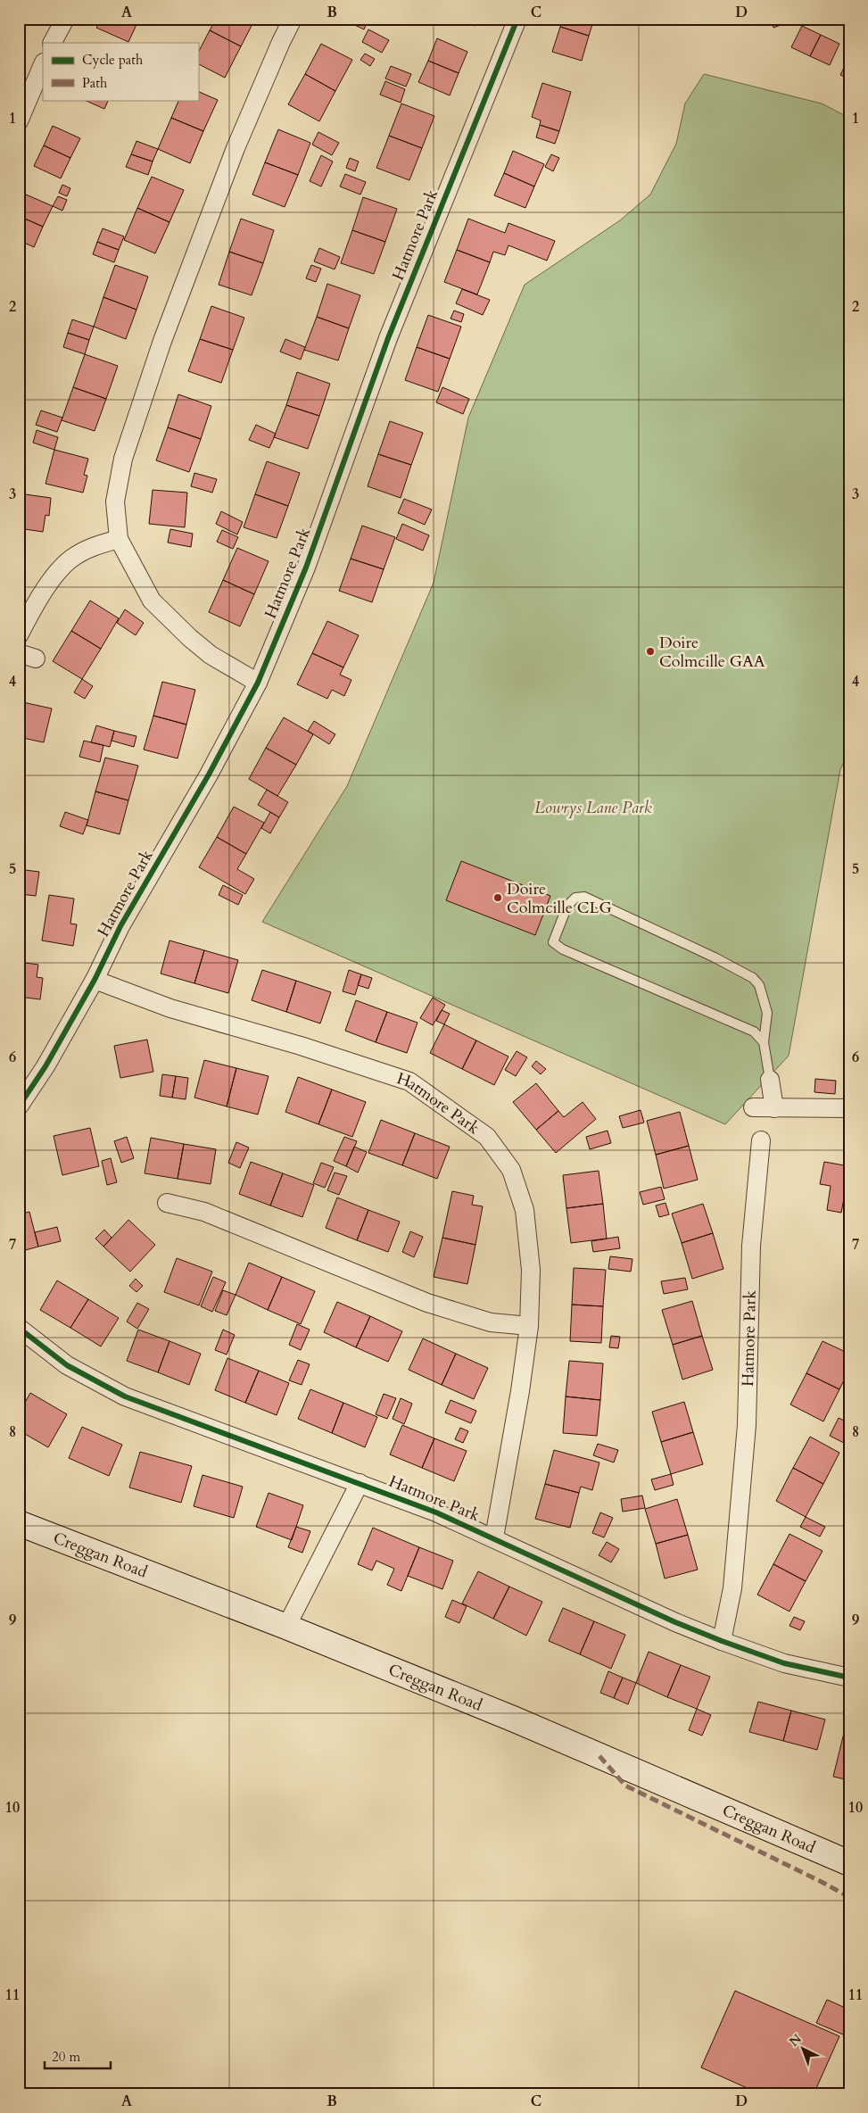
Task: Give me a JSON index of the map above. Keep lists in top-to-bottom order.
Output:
{
  "streets": {
    "main road": ["Creggan Road"],
    "street": ["Hatmore Park"]
  },
  "parks": ["Lowrys Lane Park"],
  "places": ["Doire Colmcille GAA", "Doire Colmcille CLG"],
  "legend": ["Cycle path", "Path"],
  "scale_bar": "20 m",
  "north": "top left",
  "grid": {
    "columns": [
      "A",
      "B",
      "C",
      "D"
    ],
    "rows": [
      "1",
      "2",
      "3",
      "4",
      "5",
      "6",
      "7",
      "8",
      "9",
      "10",
      "11"
    ]
  }
}
